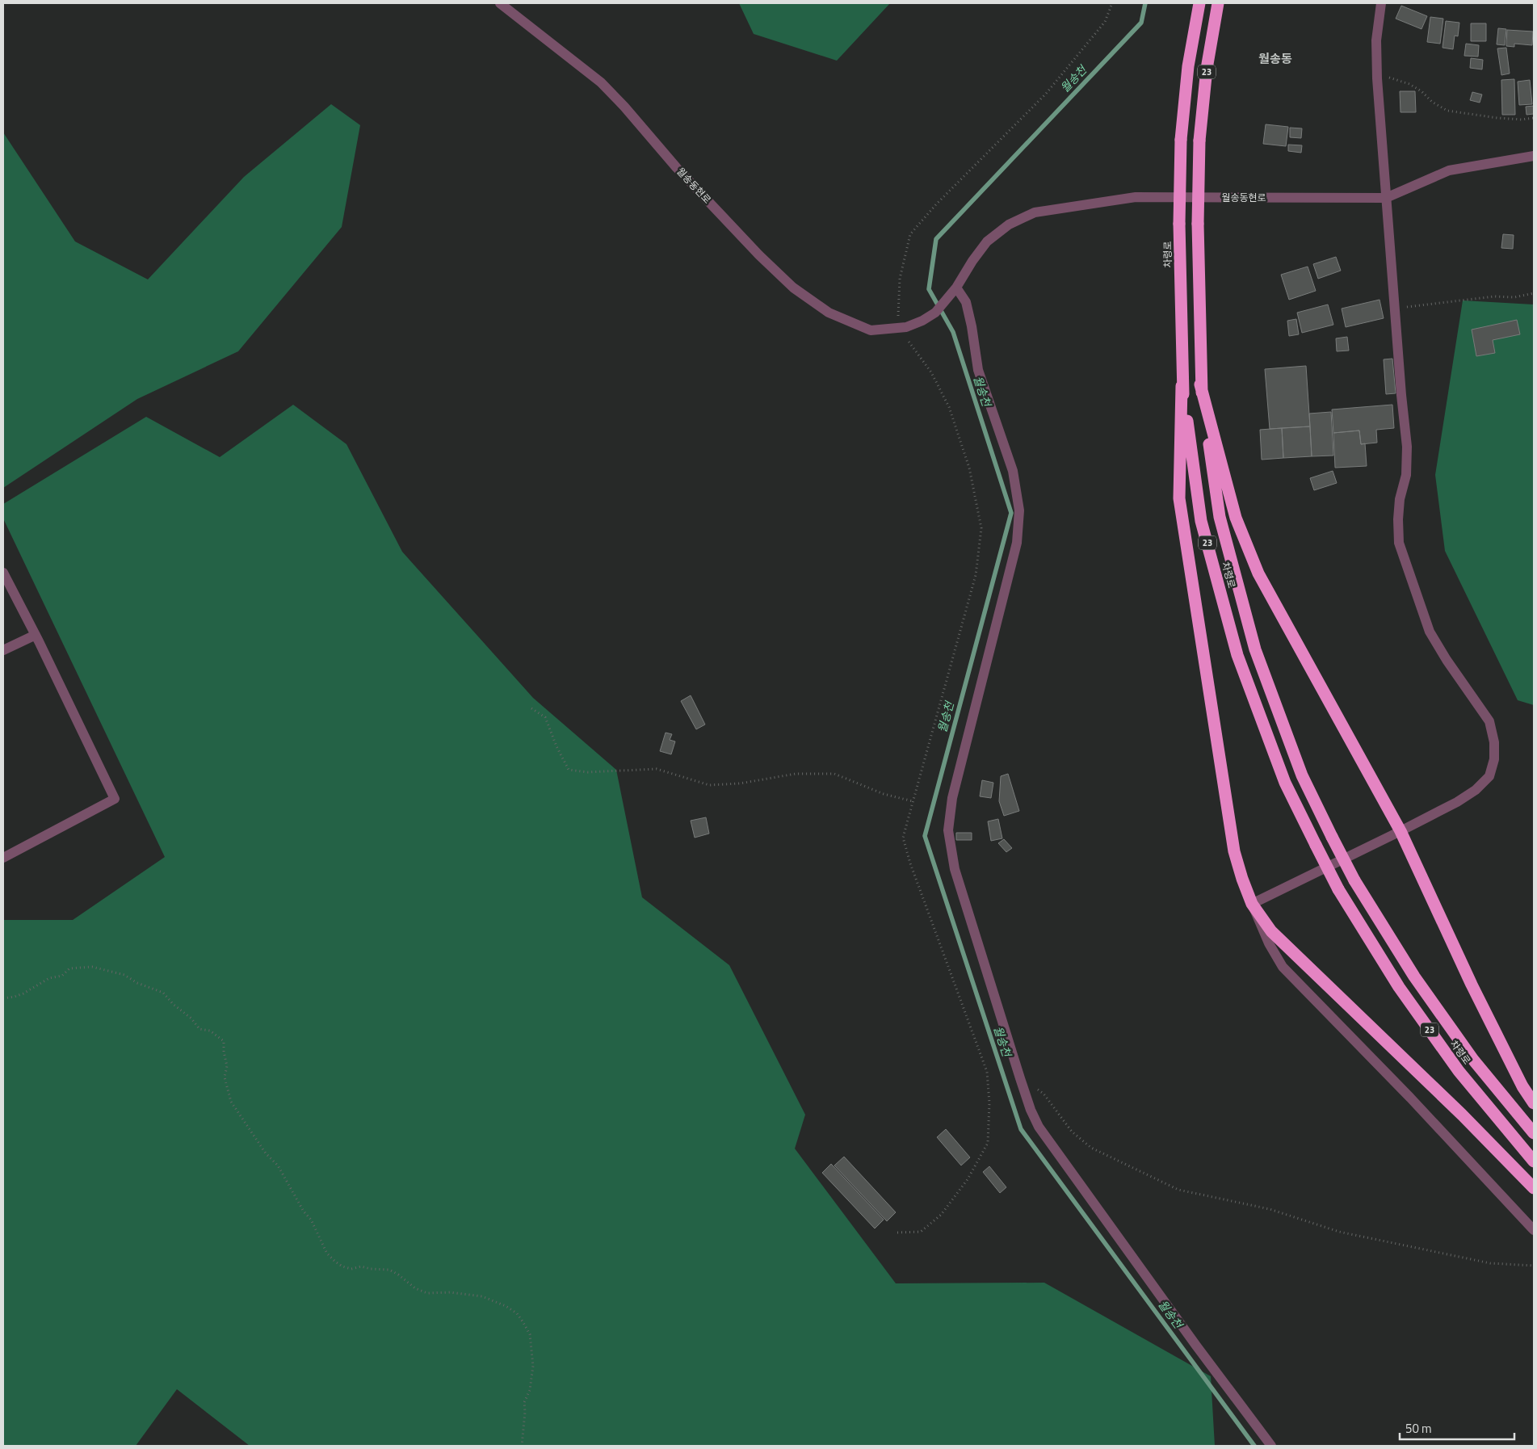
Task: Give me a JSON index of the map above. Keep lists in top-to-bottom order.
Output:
{
  "streets": {
    "highway": ["23", "차령로"],
    "street": ["월송동현로"]
  },
  "districts": ["월송동"],
  "water": ["월송천"],
  "scale_bar": "50 m"
}
